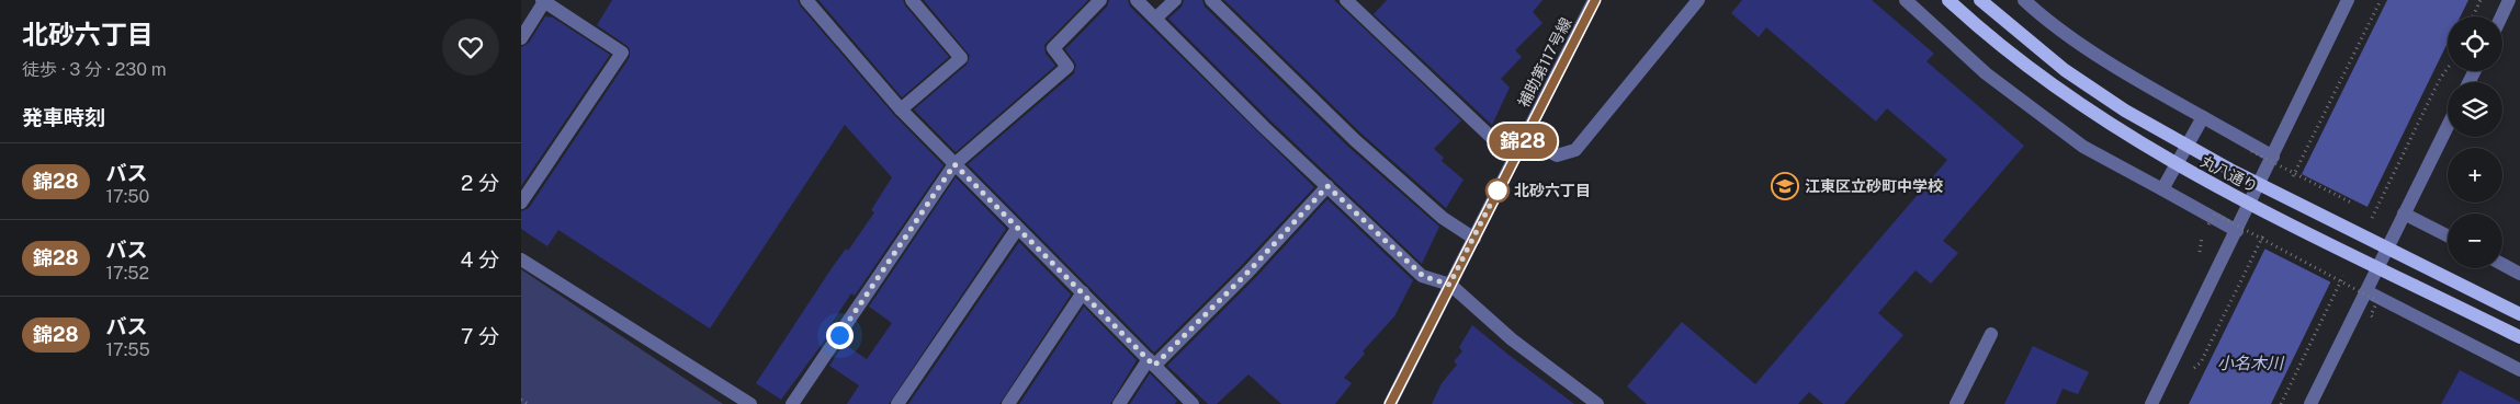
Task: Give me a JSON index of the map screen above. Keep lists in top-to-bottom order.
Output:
{
  "streets": {
    "main road": ["丸八通り"],
    "street": ["補助第117号線"]
  },
  "water": ["小名木川"],
  "places": {
    "school or university": ["江東区立砂町中学校"],
    "other": ["北砂六丁目"]
  },
  "lines": ["bus line 錦28"],
  "page": {
    "heading": [
      ["北砂六丁目", "徒歩 · 3 分 · 230 m"],
      "発車時刻"
    ],
    "on_map": "錦28",
    "map_buttons": ["+", "−"],
    "list": [
      {
        "mark": "錦28",
        "name": "バス",
        "note": "17:50",
        "value": "2 分"
      },
      {
        "mark": "錦28",
        "name": "バス",
        "note": "17:52",
        "value": "4 分"
      },
      {
        "mark": "錦28",
        "name": "バス",
        "note": "17:55",
        "value": "7 分"
      }
    ]
  }
}
